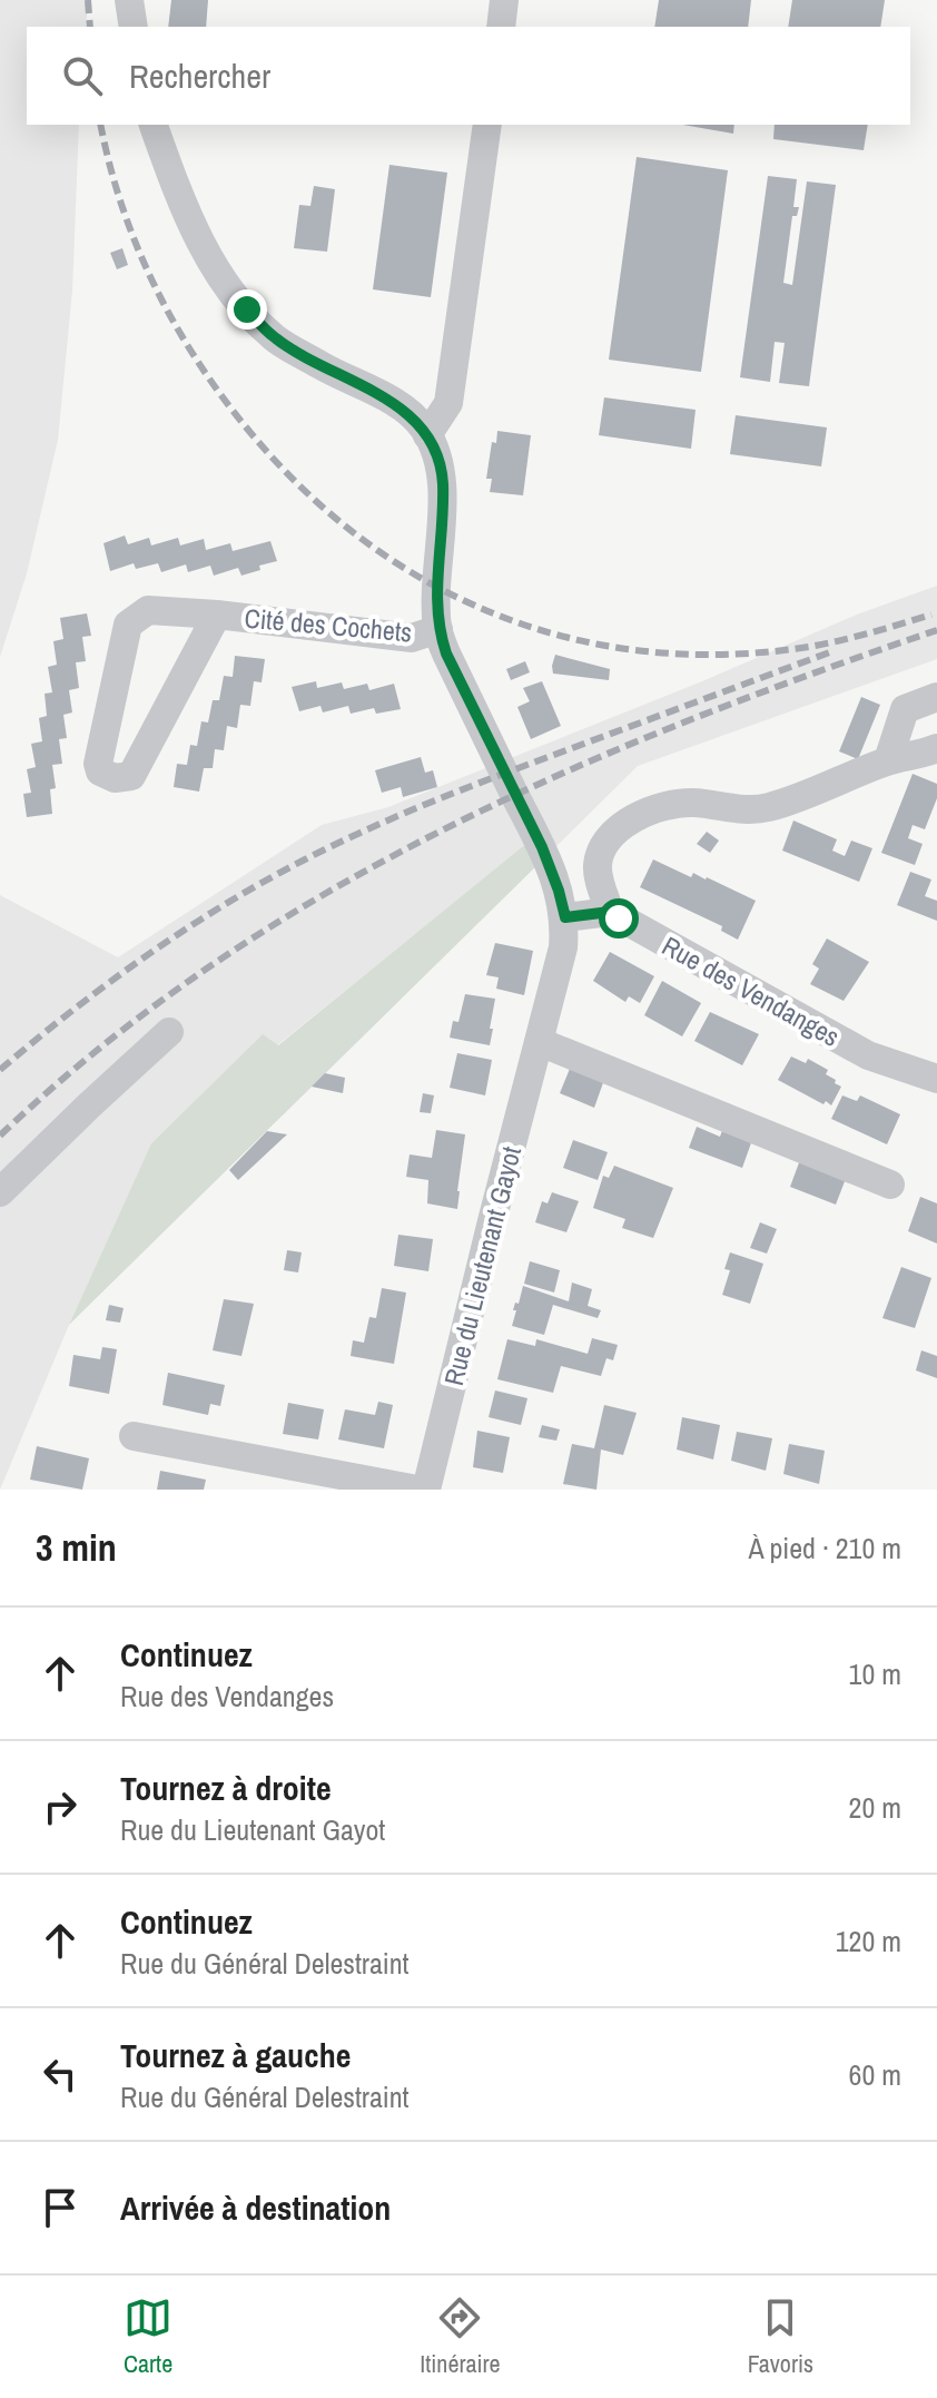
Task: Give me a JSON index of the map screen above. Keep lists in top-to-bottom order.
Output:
{
  "streets": {
    "street": ["Cité des Cochets", "Rue des Vendanges", "Rue du Lieutenant Gayot"]
  },
  "crossings": [
    ["Cité des Cochets", "Rue du Lieutenant Gayot"]
  ],
  "page": {
    "search": "Rechercher",
    "heading": ["3 min", "À pied · 210 m"],
    "list": [
      ["Continuez", "Rue des Vendanges", "10 m"],
      ["Tournez à droite", "Rue du Lieutenant Gayot", "20 m"],
      ["Continuez", "Rue du Général Delestraint", "120 m"],
      ["Tournez à gauche", "Rue du Général Delestraint", "60 m"],
      "Arrivée à destination"
    ],
    "nav": ["Carte", "Itinéraire", "Favoris"]
  }
}
